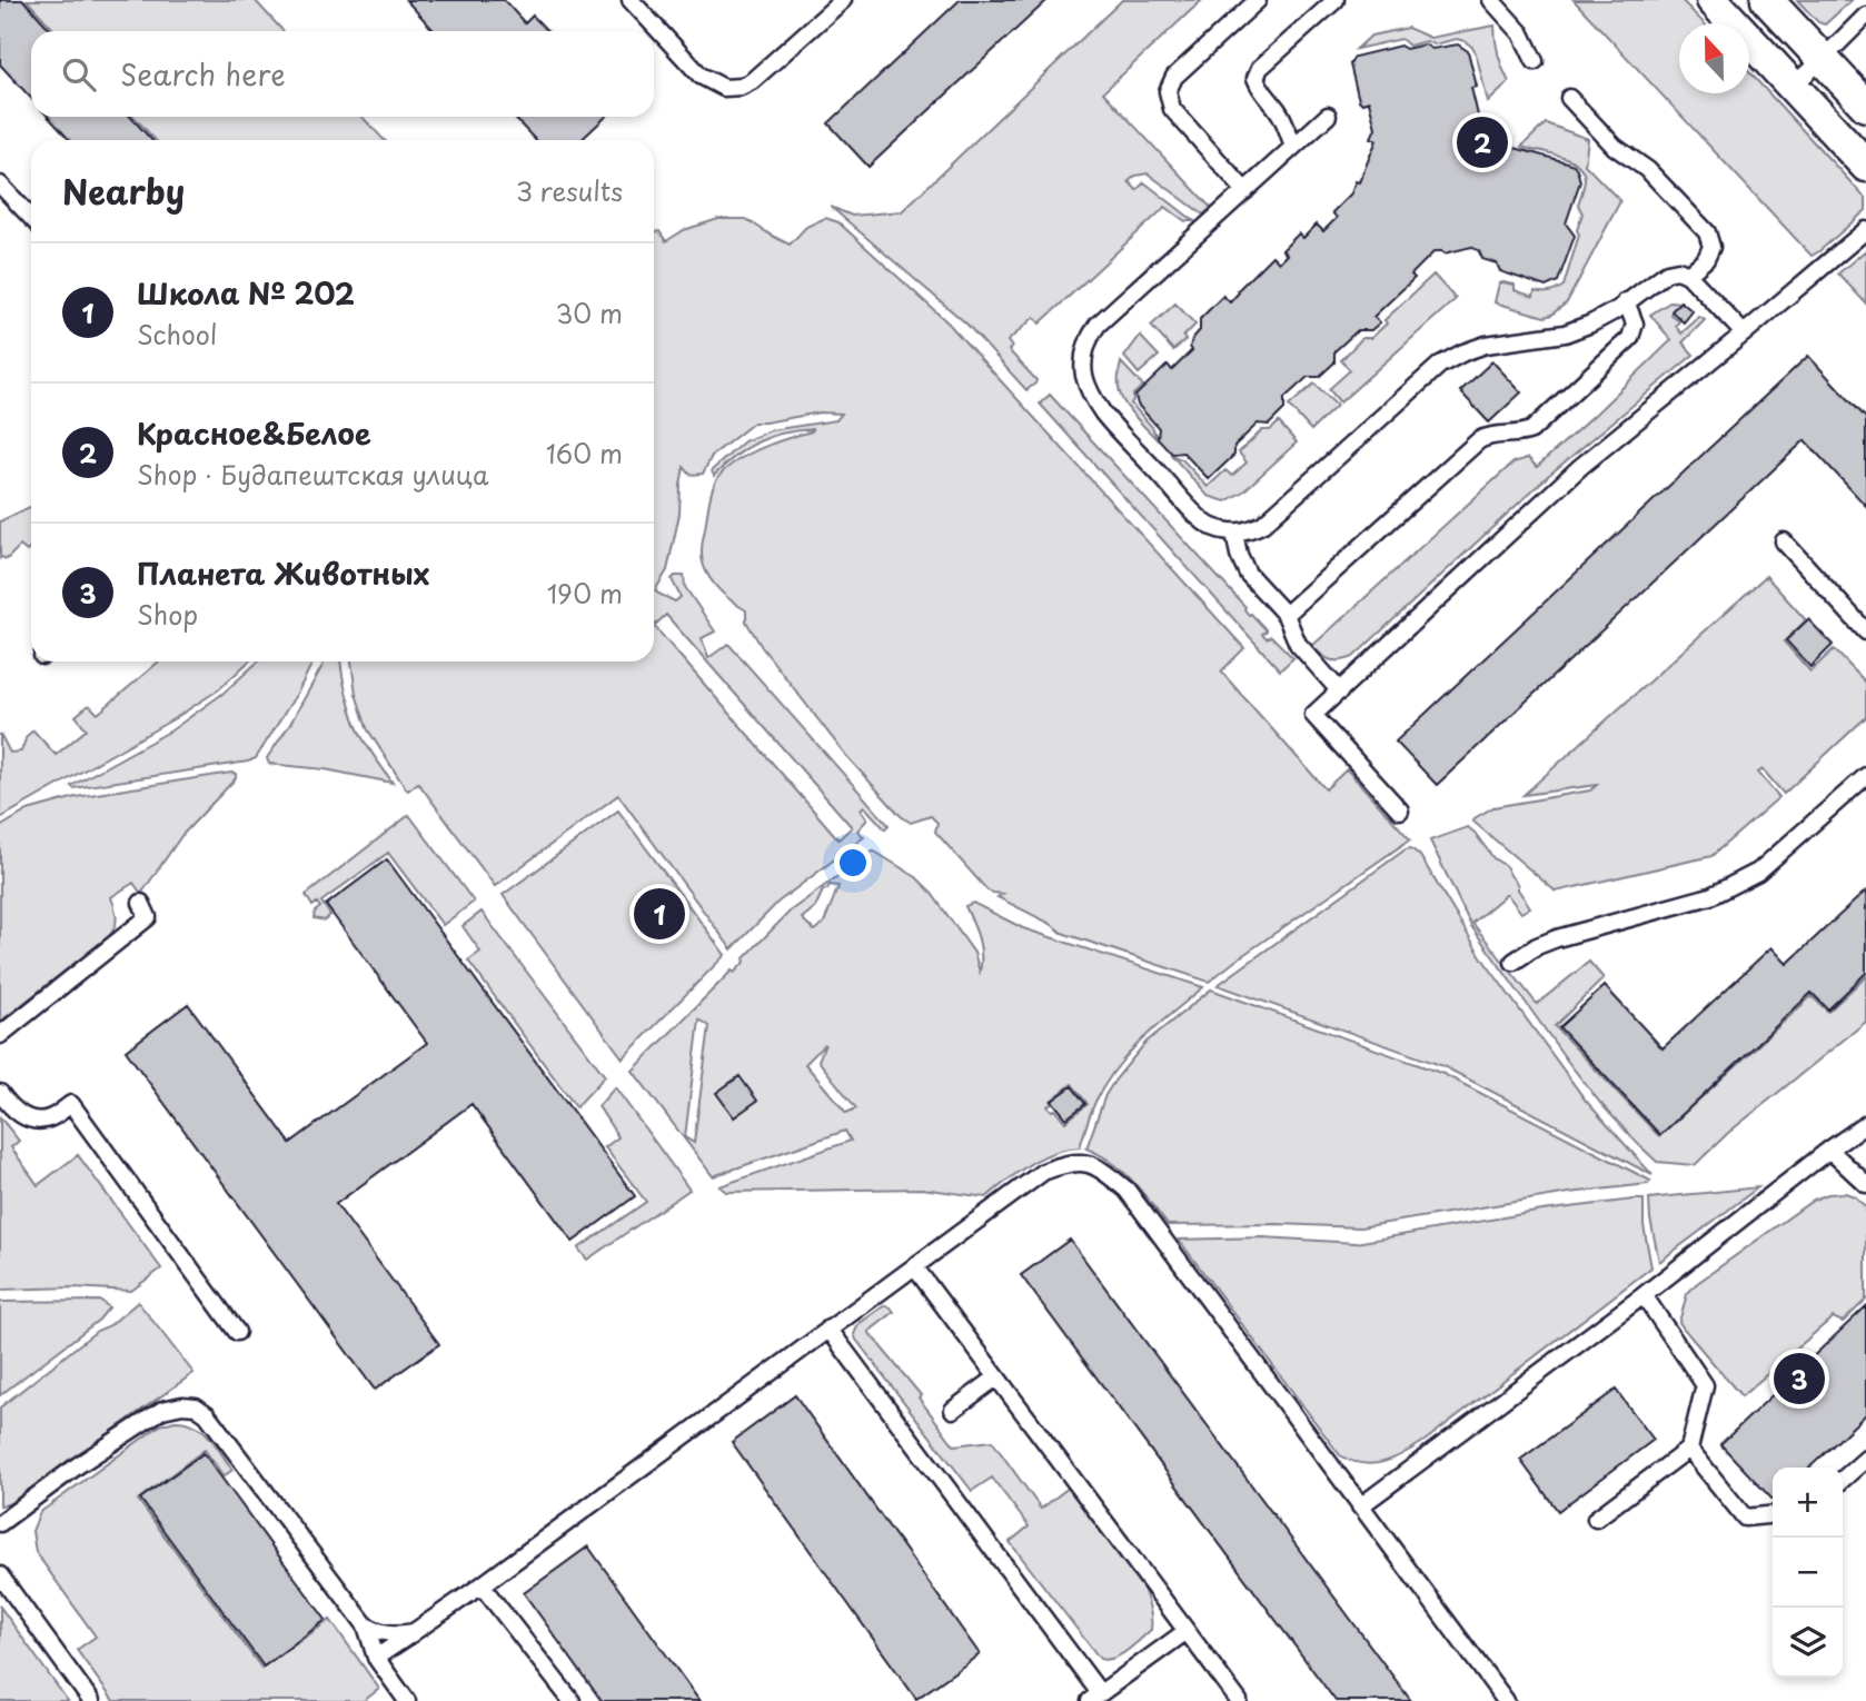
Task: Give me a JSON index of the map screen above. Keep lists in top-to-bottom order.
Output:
{
  "north": "top",
  "page": {
    "search": "Search here",
    "pins": ["2", "1", "3"],
    "heading": ["Nearby", "3 results"],
    "list": [
      {
        "mark": "1",
        "name": "Школа № 202",
        "note": "School",
        "value": "30 m"
      },
      {
        "mark": "2",
        "name": "Красное&Белое",
        "note": "Shop · Будапештская улица",
        "value": "160 m"
      },
      {
        "mark": "3",
        "name": "Планета Животных",
        "note": "Shop",
        "value": "190 m"
      }
    ],
    "map_buttons": ["+", "−"]
  }
}
